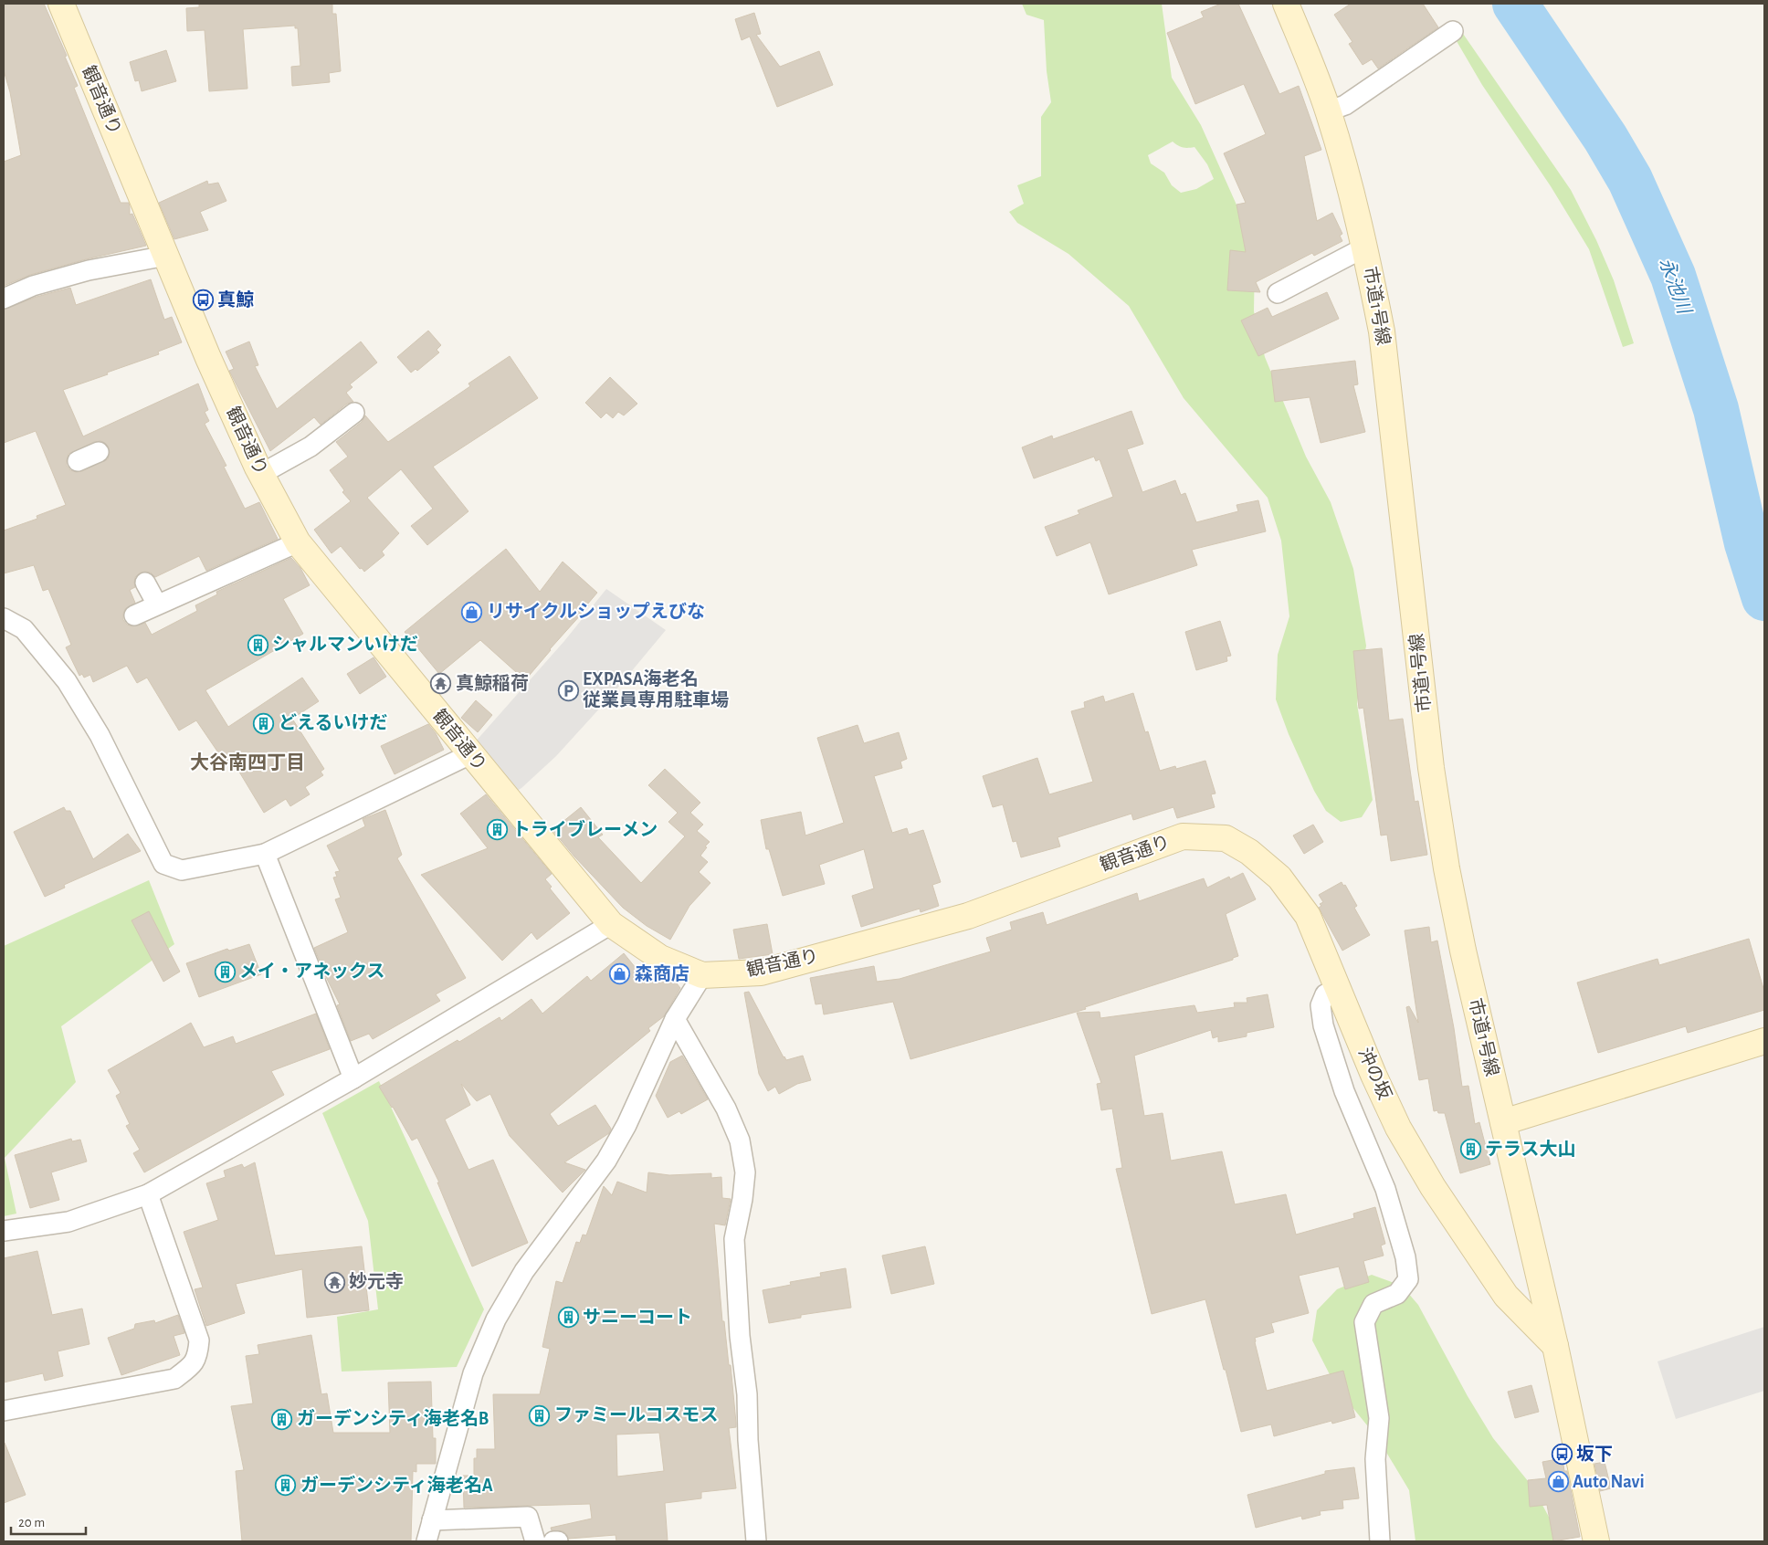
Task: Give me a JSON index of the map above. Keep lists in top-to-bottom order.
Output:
{
  "streets": {
    "main road": ["観音通り", "市道1号線", "沖の坂"]
  },
  "crossings": [
    ["観音通り", "沖の坂"],
    ["市道1号線", "沖の坂"]
  ],
  "districts": ["大谷南四丁目"],
  "water": ["永池川"],
  "places": {
    "bus stop": ["真鯨", "坂下"],
    "shop": ["リサイクルショップえびな", "森商店", "Auto Navi"],
    "building": [
      "シャルマンいけだ",
      "どえるいけだ",
      "トライブレーメン",
      "メイ・アネックス",
      "テラス大山",
      "サニーコート",
      "ファミールコスモス",
      "ガーデンシティ海老名B",
      "ガーデンシティ海老名A"
    ],
    "temple": ["真鯨稲荷", "妙元寺"],
    "parking": ["EXPASA海老名 従業員専用駐車場"]
  },
  "scale_bar": "20 m"
}
